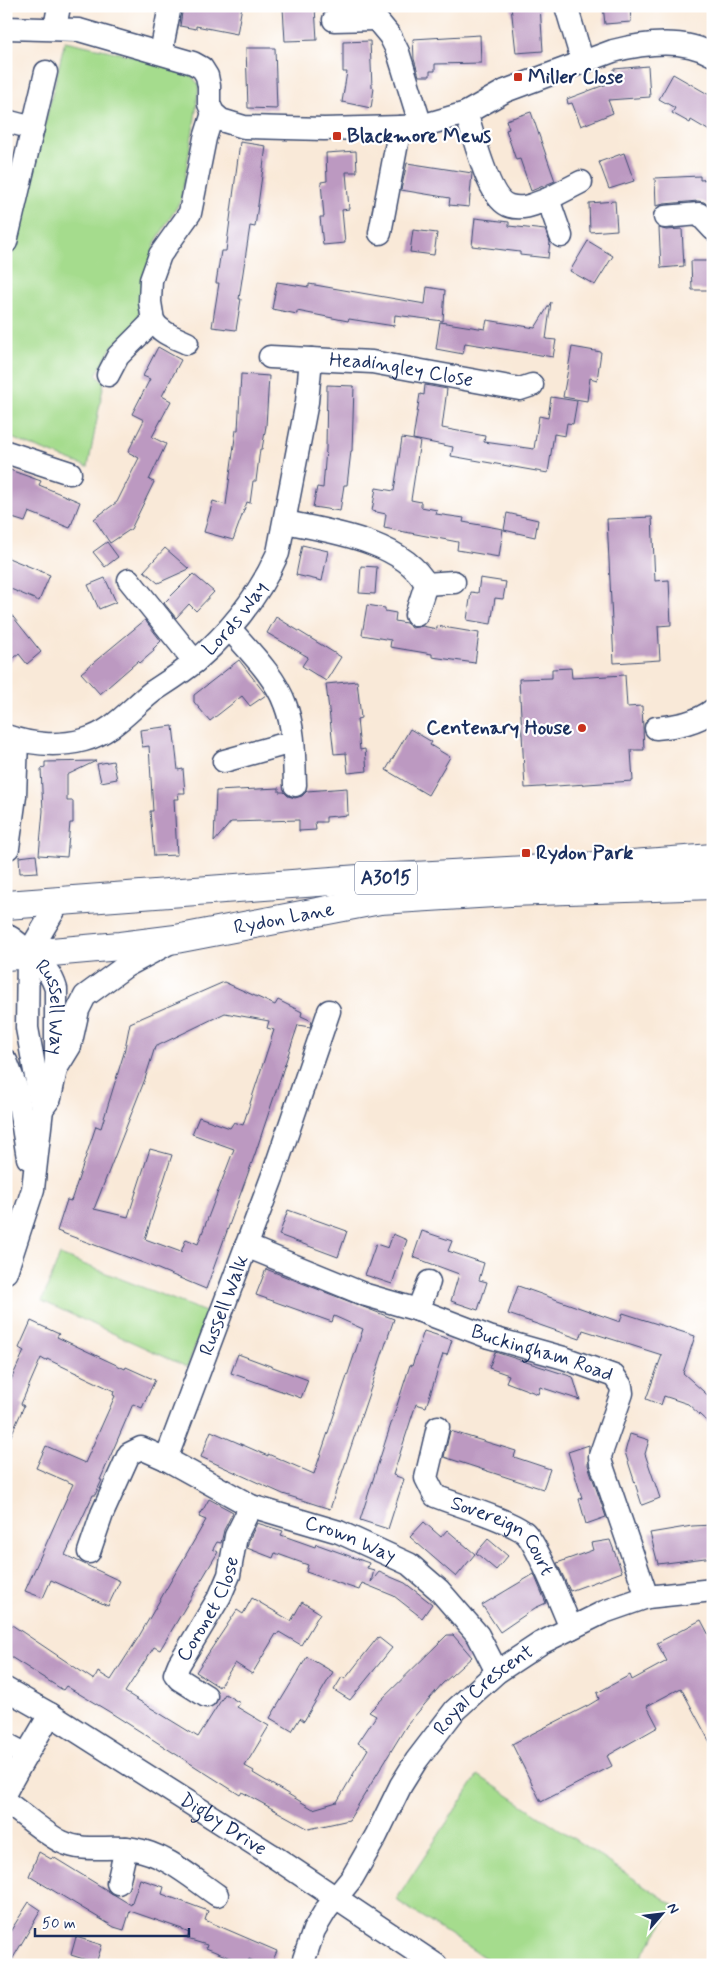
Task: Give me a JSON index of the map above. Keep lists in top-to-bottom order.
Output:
{
  "streets": {
    "main road": ["A3015", "Rydon Lane"],
    "street": [
      "Headingley Close",
      "Lords Way",
      "Russell Way",
      "Russell Walk",
      "Buckingham Road",
      "Crown Way",
      "Sovereign Court",
      "Coronet Close",
      "Royal Crescent",
      "Digby Drive"
    ]
  },
  "crossings": [
    ["Headingley Close", "Lords Way"],
    ["Rydon Lane", "Russell Way"],
    ["Russell Walk", "Buckingham Road"],
    ["Russell Walk", "Crown Way"],
    ["Buckingham Road", "Royal Crescent"],
    ["Crown Way", "Coronet Close"],
    ["Crown Way", "Royal Crescent"],
    ["Sovereign Court", "Royal Crescent"],
    ["Royal Crescent", "Digby Drive"]
  ],
  "places": {
    "transit": ["Miller Close", "Blackmore Mews", "Rydon Park"],
    "other": ["Centenary House"]
  },
  "scale_bar": "50 m",
  "north": "top right"
}
